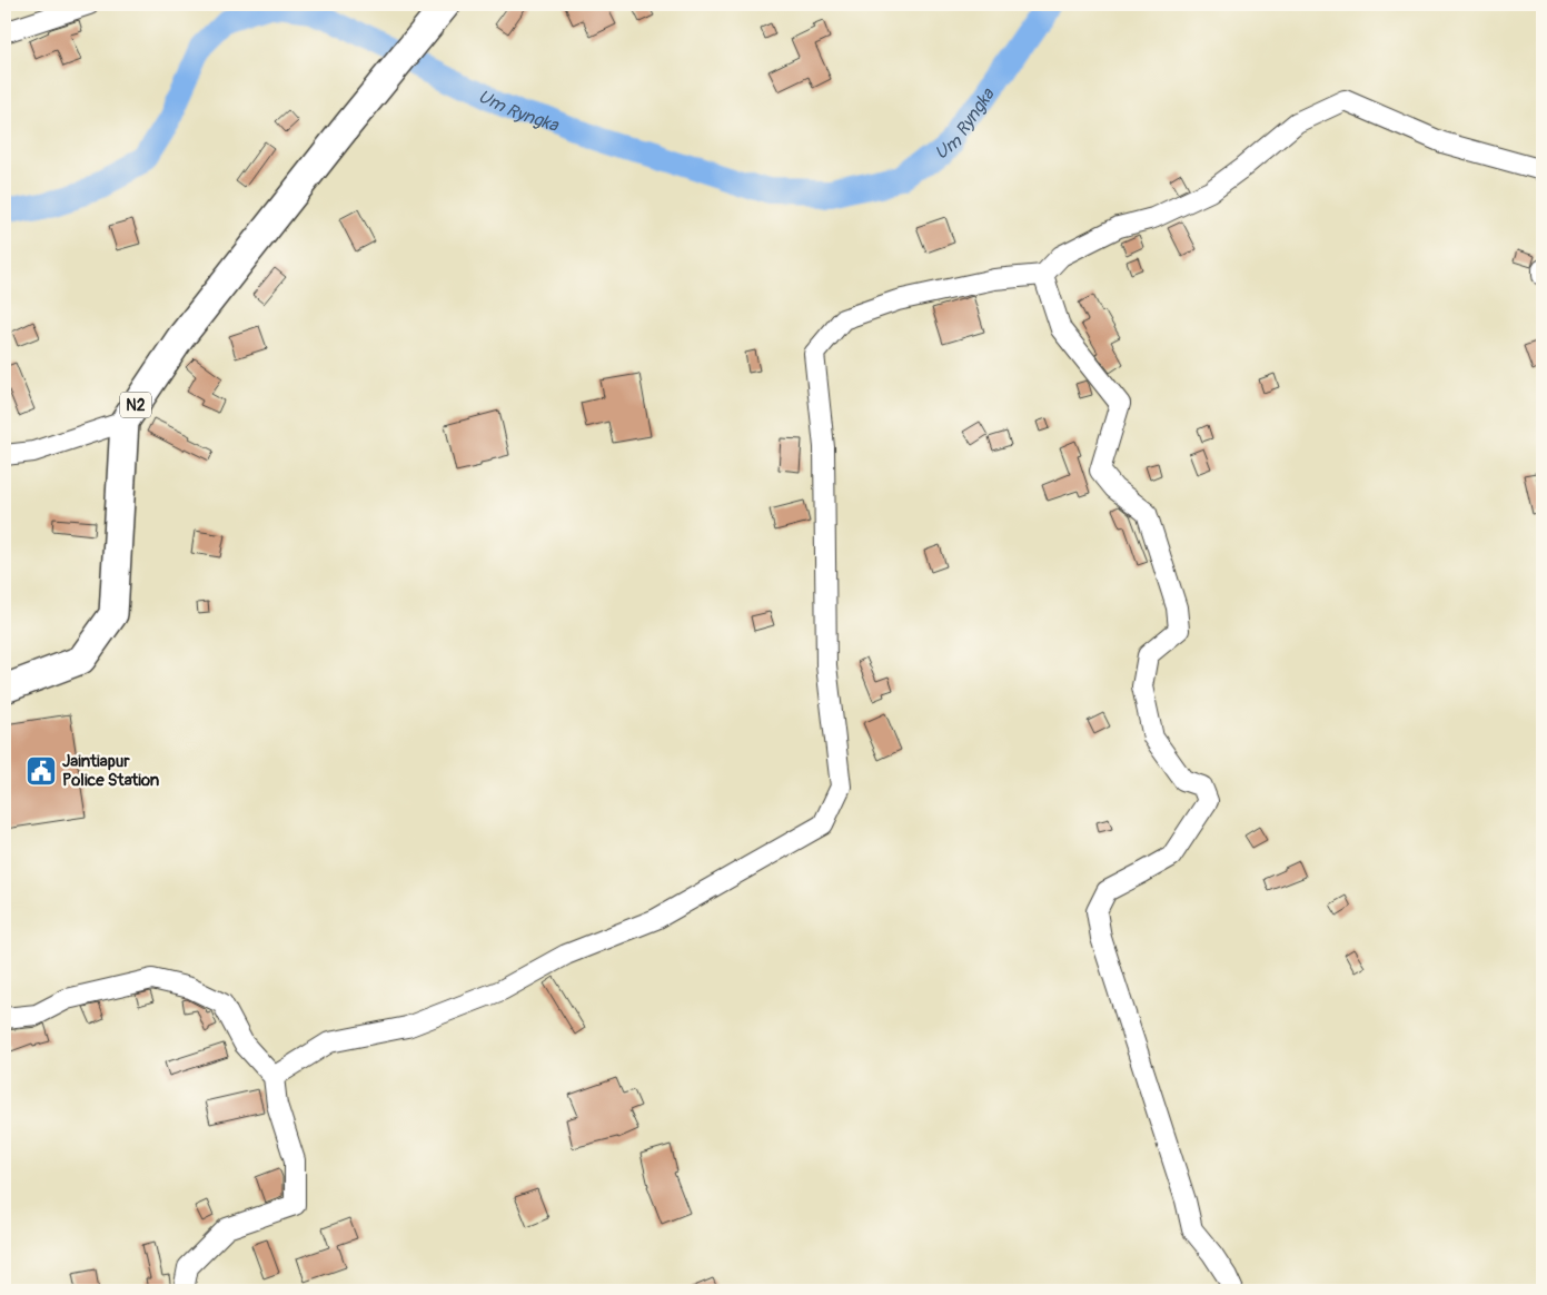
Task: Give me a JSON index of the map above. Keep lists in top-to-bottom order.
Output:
{
  "streets": {
    "highway": ["N2"]
  },
  "water": ["Um Ryngka"],
  "places": {
    "public building": ["Jaintiapur Police Station"]
  }
}
